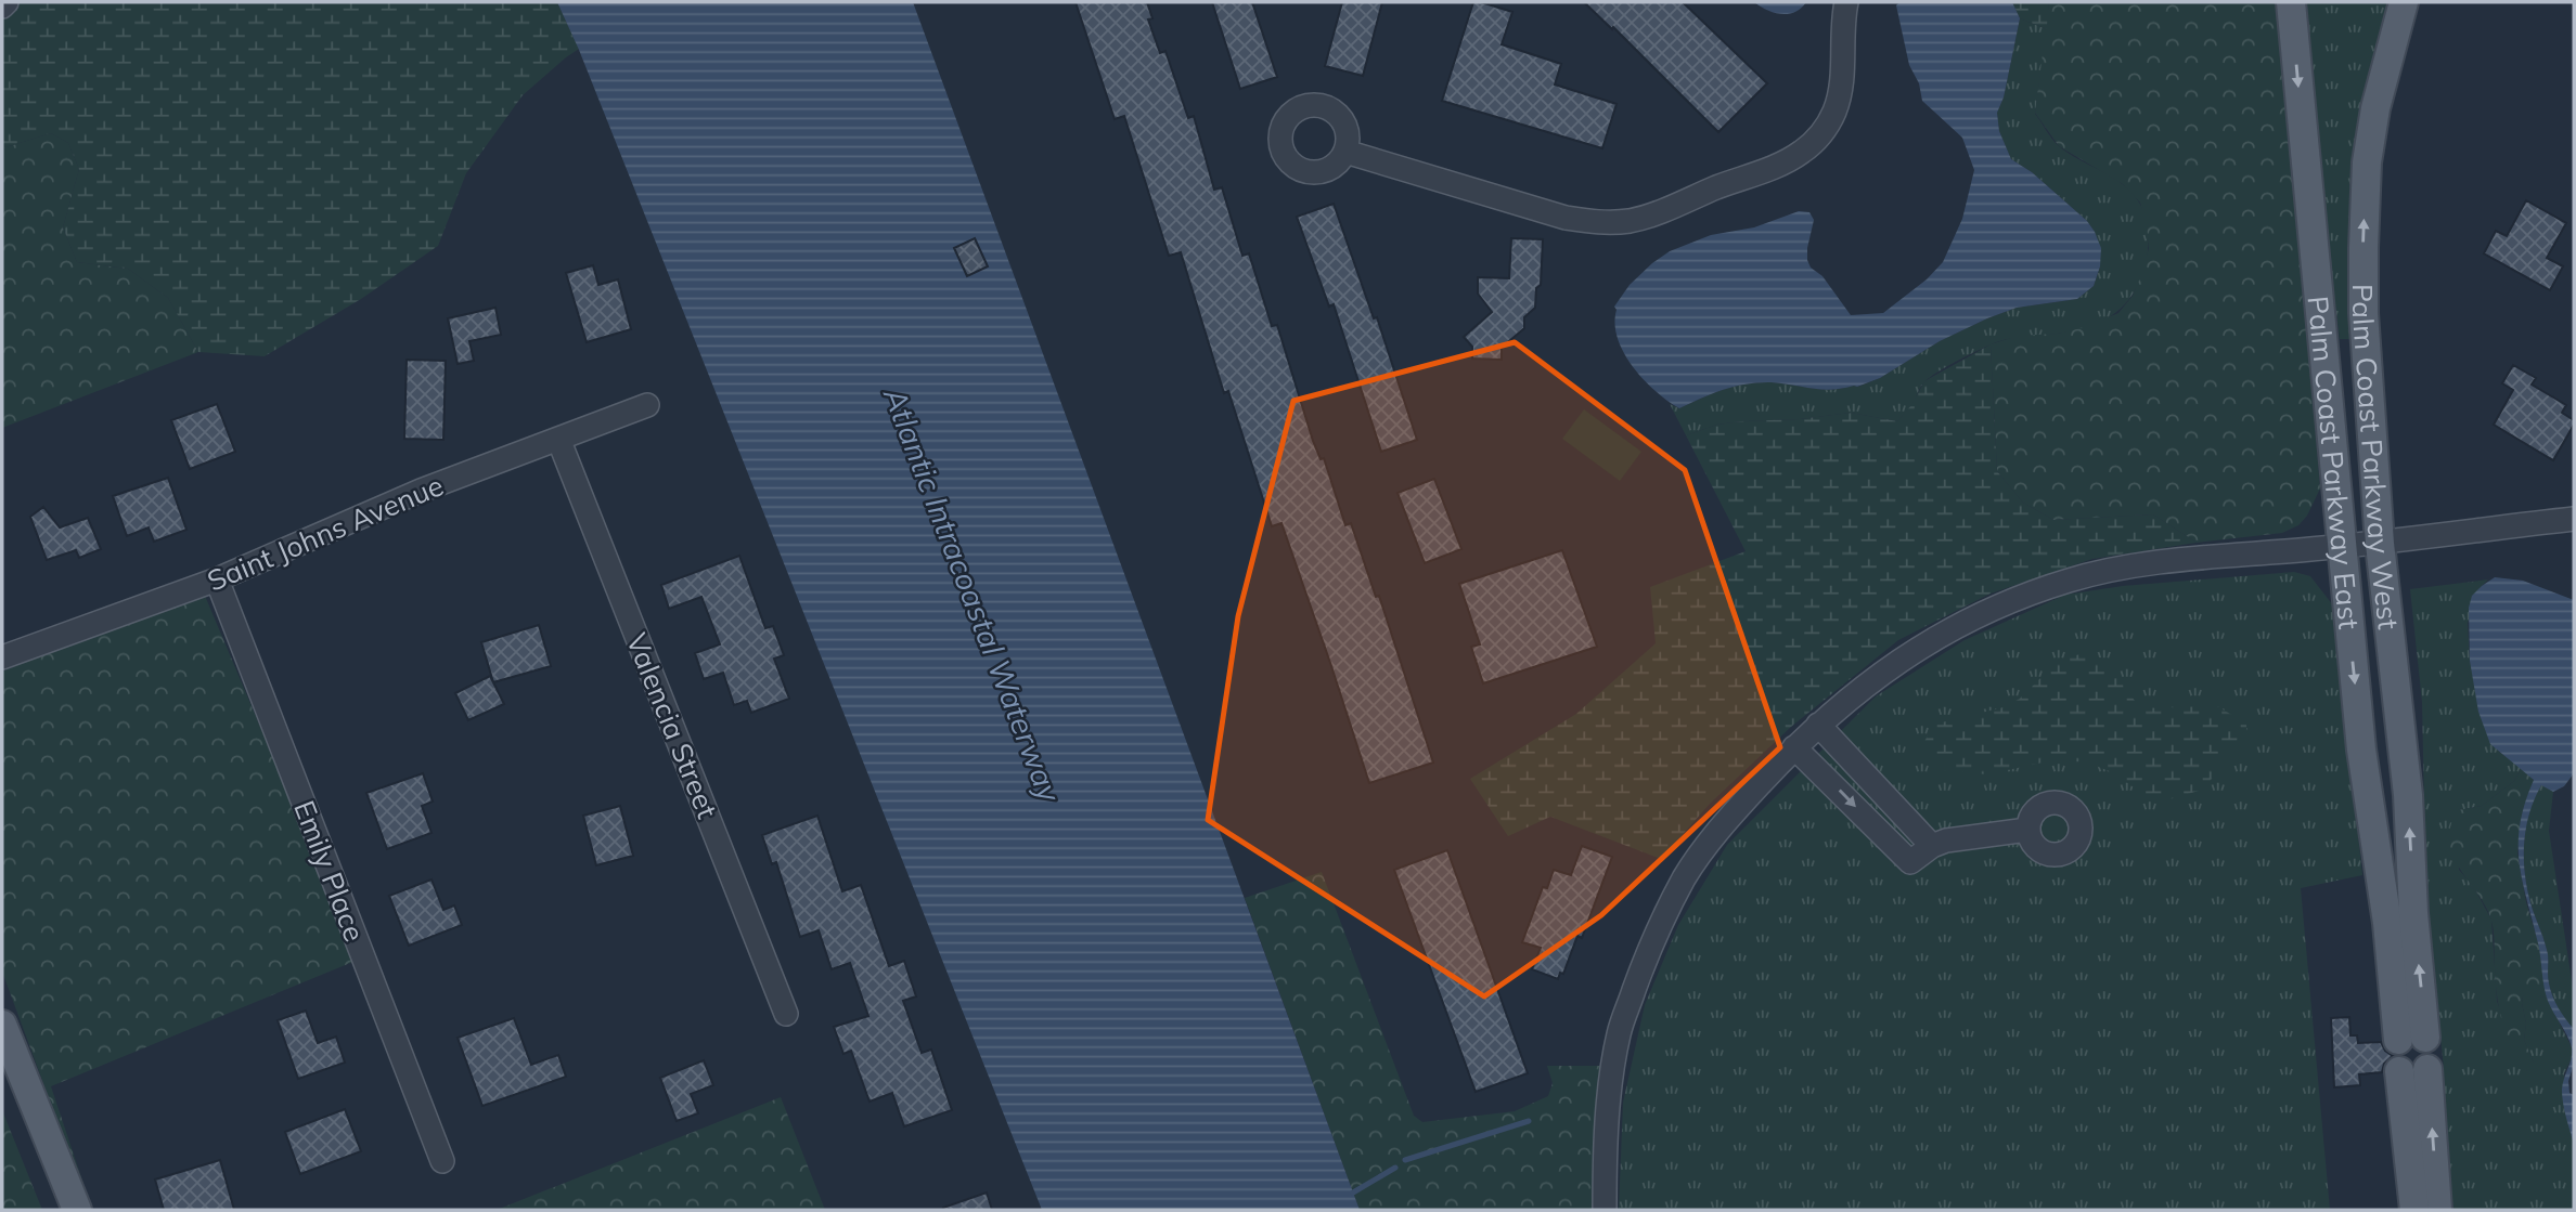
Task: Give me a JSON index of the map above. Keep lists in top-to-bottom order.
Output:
{
  "streets": {
    "main road": ["Palm Coast Parkway West", "Palm Coast Parkway East"],
    "street": ["Saint Johns Avenue", "Valencia Street", "Emily Place"]
  },
  "crossings": [
    ["Palm Coast Parkway West", "Palm Coast Parkway East"],
    ["Saint Johns Avenue", "Valencia Street"],
    ["Saint Johns Avenue", "Emily Place"]
  ],
  "one_way": ["Palm Coast Parkway West", "Palm Coast Parkway East"],
  "water": ["Atlantic Intracoastal Waterway"]
}
